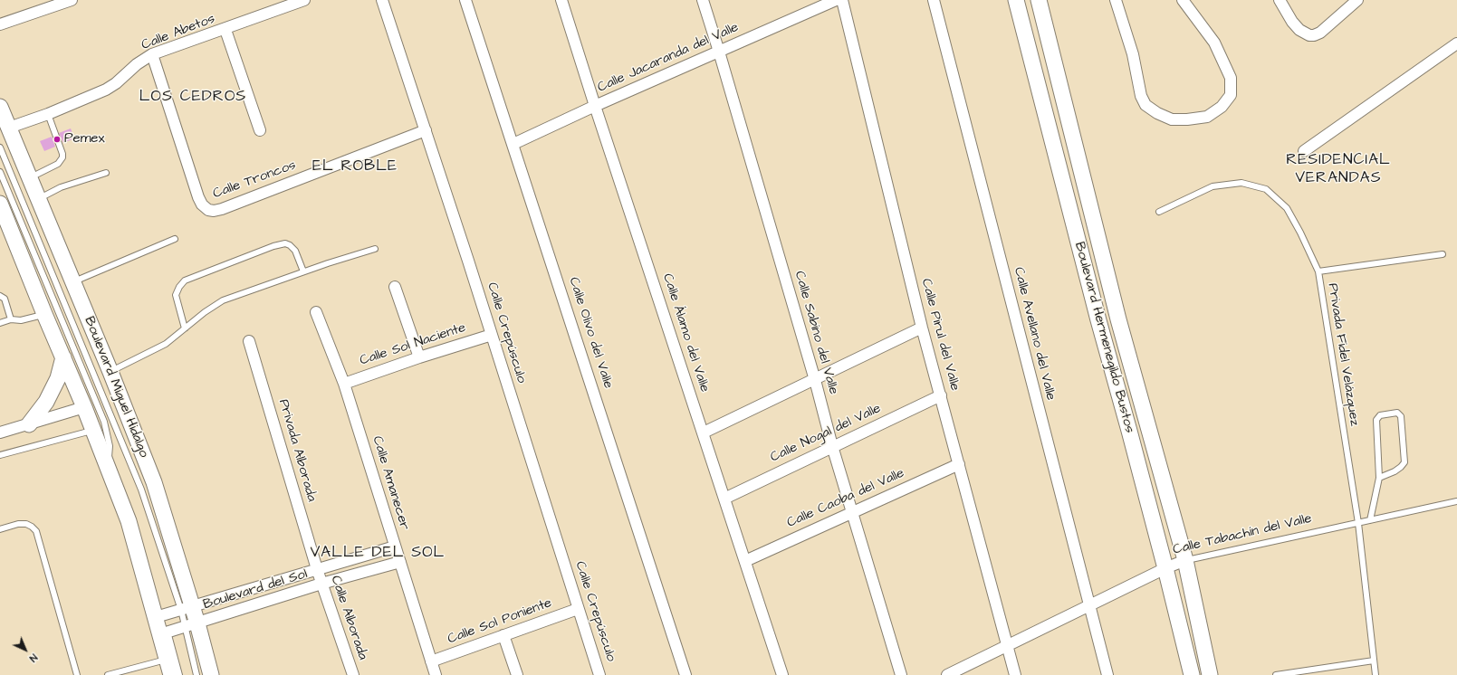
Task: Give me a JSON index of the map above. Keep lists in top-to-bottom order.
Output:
{
  "streets": {
    "street": [
      "Calle Abetos",
      "Calle Jacaranda del Valle",
      "Calle Troncos",
      "Calle Crepúsculo",
      "Calle Olivo del Valle",
      "Calle Álamo del Valle",
      "Calle Sabino del Valle",
      "Calle Avellano del Valle",
      "Calle Pirul del Valle",
      "Boulevard Hermenegildo Bustos",
      "Calle Sol Naciente",
      "Boulevard Miguel Hidalgo",
      "Calle Nogal del Valle",
      "Privada Alborada",
      "Calle Amanecer",
      "Calle Caoba del Valle",
      "Calle Tabachín del Valle",
      "Boulevard del Sol",
      "Calle Alborada",
      "Calle Sol Poniente"
    ],
    "lane": ["Privada Fidel Velázquez"]
  },
  "crossings": [
    ["Calle Abetos", "Calle Troncos"],
    ["Calle Abetos", "Boulevard Miguel Hidalgo"],
    ["Calle Jacaranda del Valle", "Calle Olivo del Valle"],
    ["Calle Jacaranda del Valle", "Calle Álamo del Valle"],
    ["Calle Jacaranda del Valle", "Calle Sabino del Valle"],
    ["Calle Troncos", "Calle Crepúsculo"],
    ["Calle Crepúsculo", "Calle Sol Naciente"],
    ["Calle Crepúsculo", "Calle Sol Poniente"],
    ["Calle Álamo del Valle", "Calle Nogal del Valle"],
    ["Calle Álamo del Valle", "Calle Caoba del Valle"],
    ["Calle Sabino del Valle", "Calle Nogal del Valle"],
    ["Calle Sabino del Valle", "Calle Caoba del Valle"],
    ["Calle Avellano del Valle", "Calle Tabachín del Valle"],
    ["Calle Pirul del Valle", "Calle Nogal del Valle"],
    ["Calle Pirul del Valle", "Calle Caoba del Valle"],
    ["Calle Pirul del Valle", "Calle Tabachín del Valle"],
    ["Boulevard Hermenegildo Bustos", "Calle Tabachín del Valle"],
    ["Calle Sol Naciente", "Calle Amanecer"],
    ["Privada Fidel Velázquez", "Calle Tabachín del Valle"],
    ["Boulevard Miguel Hidalgo", "Boulevard del Sol"],
    ["Privada Alborada", "Boulevard del Sol"],
    ["Privada Alborada", "Calle Alborada"],
    ["Calle Amanecer", "Boulevard del Sol"],
    ["Calle Amanecer", "Calle Sol Poniente"],
    ["Boulevard del Sol", "Calle Alborada"]
  ],
  "districts": [
    "LOS CEDROS",
    "RESIDENCIAL VERANDAS",
    "EL ROBLE",
    "VALLE DEL SOL"
  ],
  "places": ["Pemex"],
  "north": "bottom right"
}
